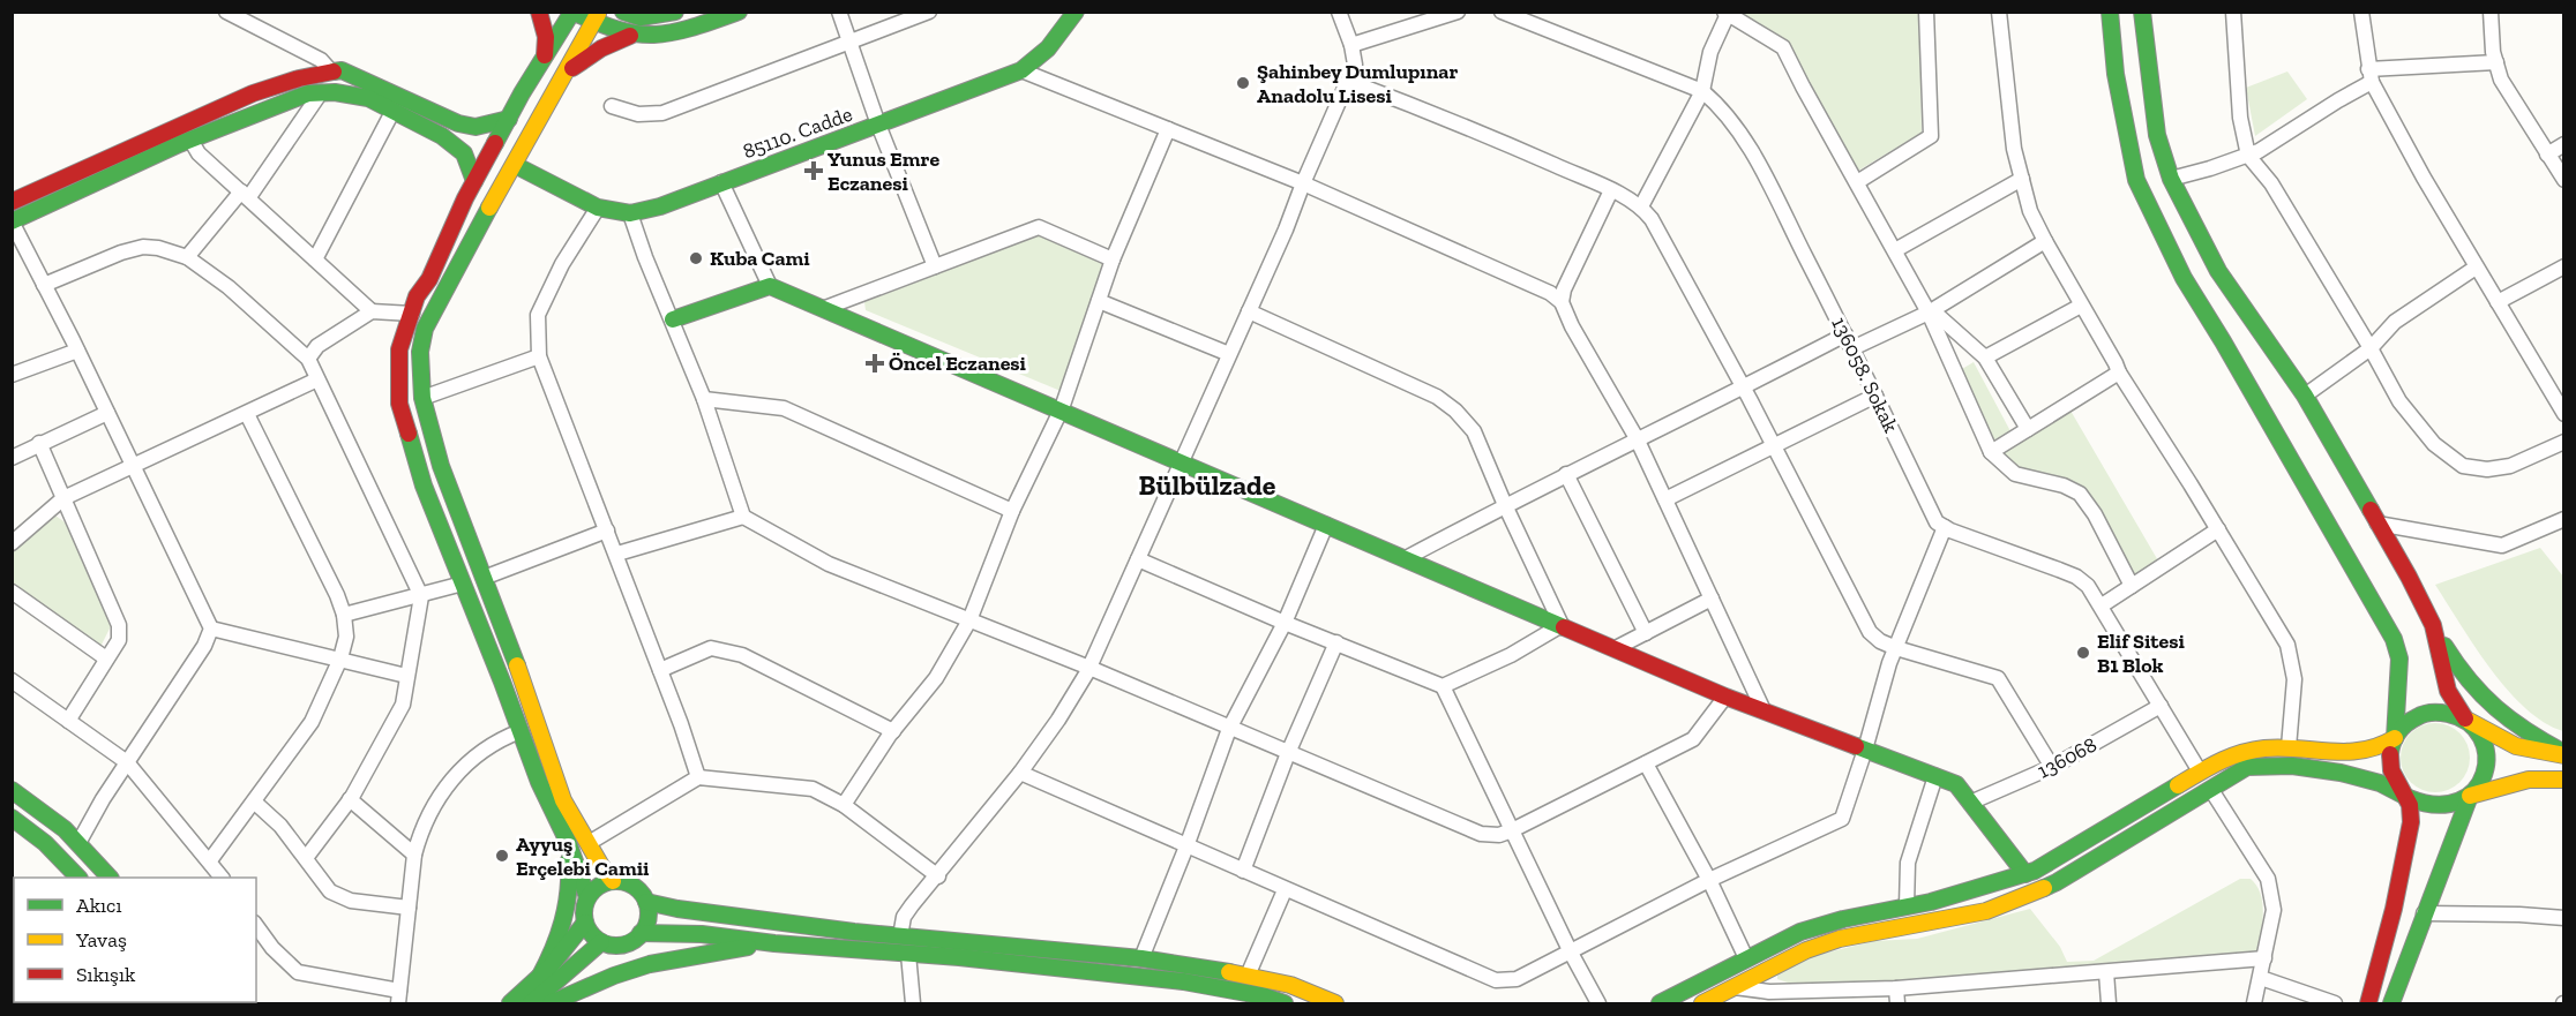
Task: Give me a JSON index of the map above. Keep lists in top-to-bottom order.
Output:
{
  "streets": {
    "main road": ["85110. Cadde"],
    "street": ["136058. Sokak", "136068"]
  },
  "districts": ["Bülbülzade"],
  "places": {
    "other": [
      "Şahinbey Dumlupınar Anadolu Lisesi",
      "Kuba Cami",
      "Elif Sitesi B1 Blok",
      "Ayyuş Erçelebi Camii"
    ],
    "health": ["Yunus Emre Eczanesi", "Öncel Eczanesi"]
  },
  "legend": ["Akıcı", "Yavaş", "Sıkışık"]
}
